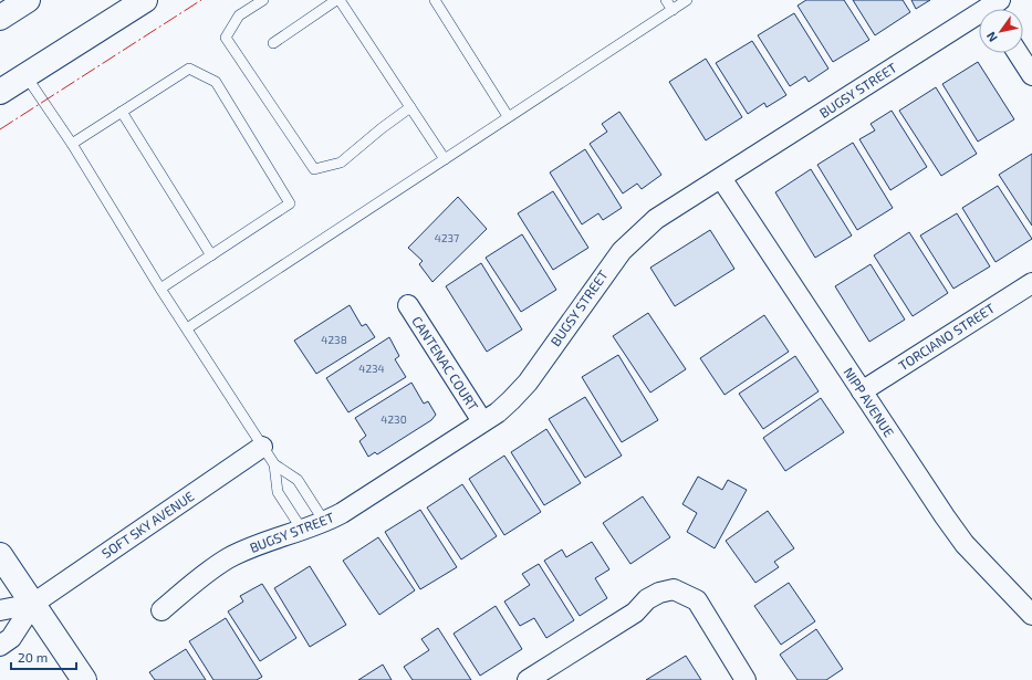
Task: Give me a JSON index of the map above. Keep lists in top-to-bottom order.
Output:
{
  "streets": {
    "street": [
      "BUGSY STREET",
      "TORCIANO STREET",
      "CANTENAC COURT",
      "NIPP AVENUE",
      "SOFT SKY AVENUE"
    ]
  },
  "crossings": [
    ["BUGSY STREET", "CANTENAC COURT"],
    ["BUGSY STREET", "NIPP AVENUE"],
    ["TORCIANO STREET", "NIPP AVENUE"]
  ],
  "house_numbers": [
    "4237",
    "4238",
    "4234",
    "4230"
  ],
  "scale_bar": "20 m",
  "north": "bottom left"
}
